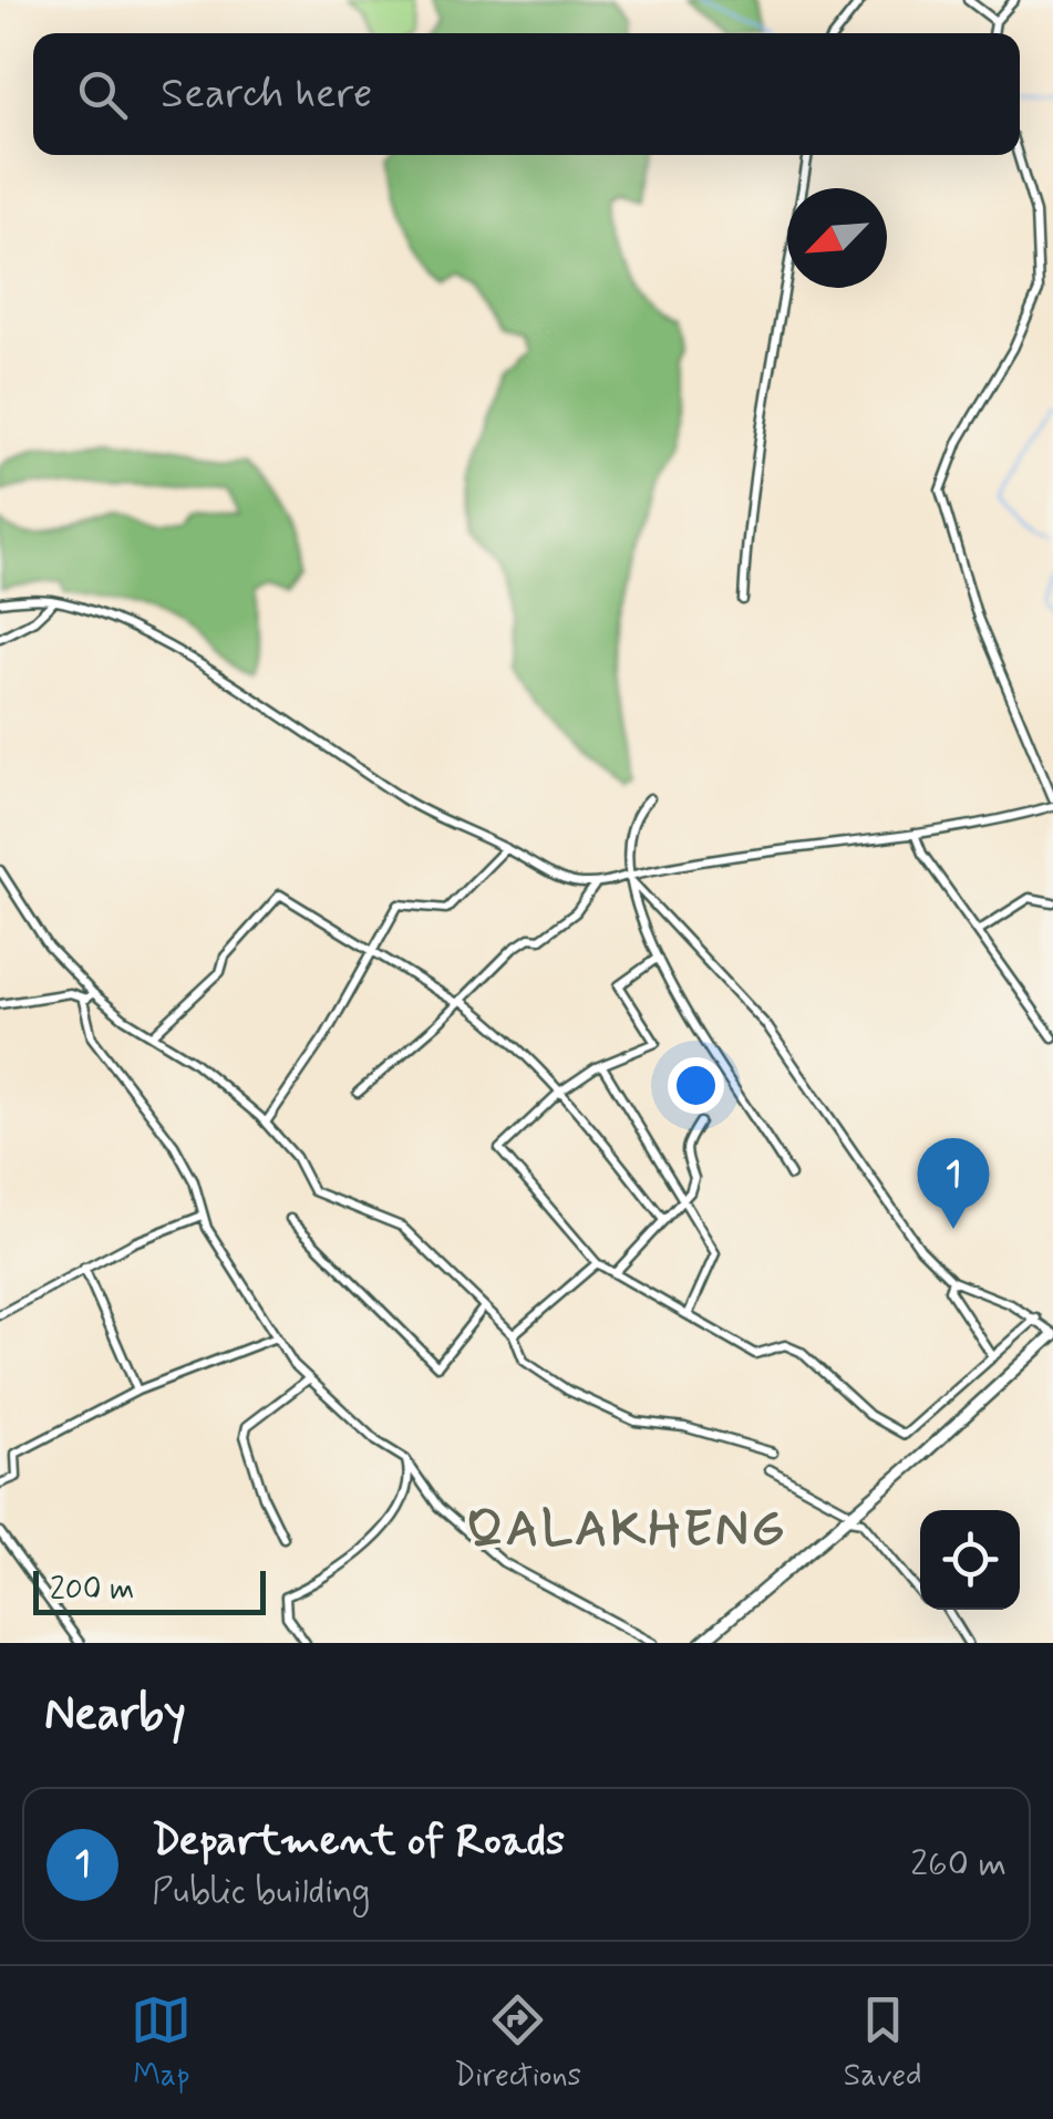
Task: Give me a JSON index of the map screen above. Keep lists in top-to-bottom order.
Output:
{
  "districts": ["QALAKHENG"],
  "scale_bar": "200 m",
  "north": "bottom left",
  "page": {
    "search": "Search here",
    "pins": "1",
    "scale": "200 m",
    "heading": "Nearby",
    "list": [
      {
        "mark": "1",
        "name": "Department of Roads",
        "note": "Public building",
        "value": "260 m"
      }
    ],
    "nav": ["Map", "Directions", "Saved"]
  }
}
